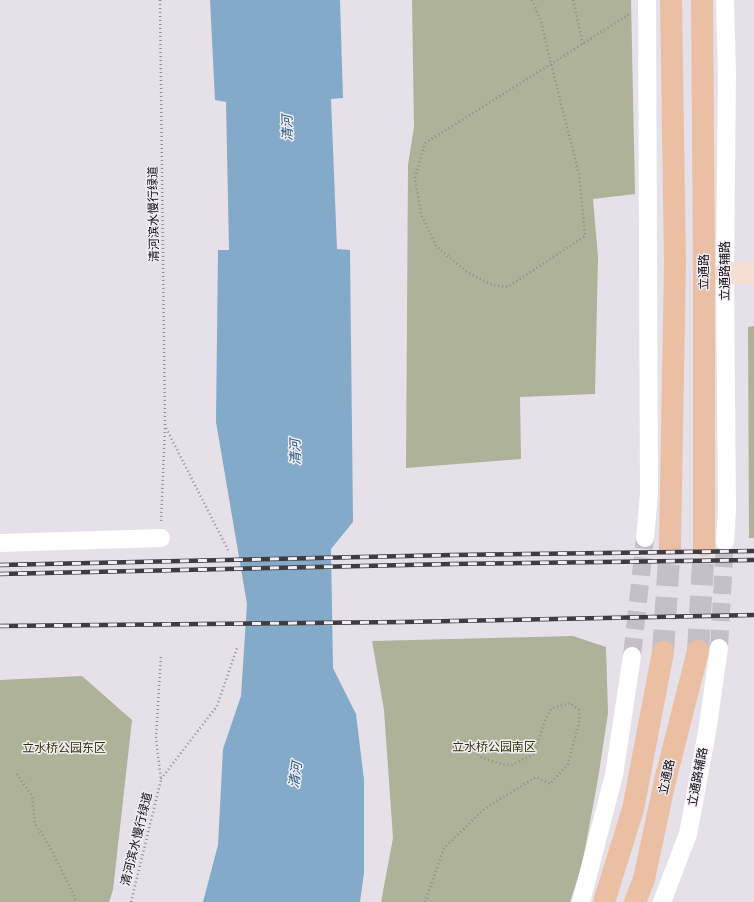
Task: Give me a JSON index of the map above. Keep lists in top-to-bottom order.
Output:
{
  "streets": {
    "main road": ["立通路"],
    "street": ["立通路辅路"],
    "path": ["清河滨水慢行绿道"]
  },
  "water": ["清河"],
  "parks": ["立水桥公园南区", "立水桥公园东区"]
}
